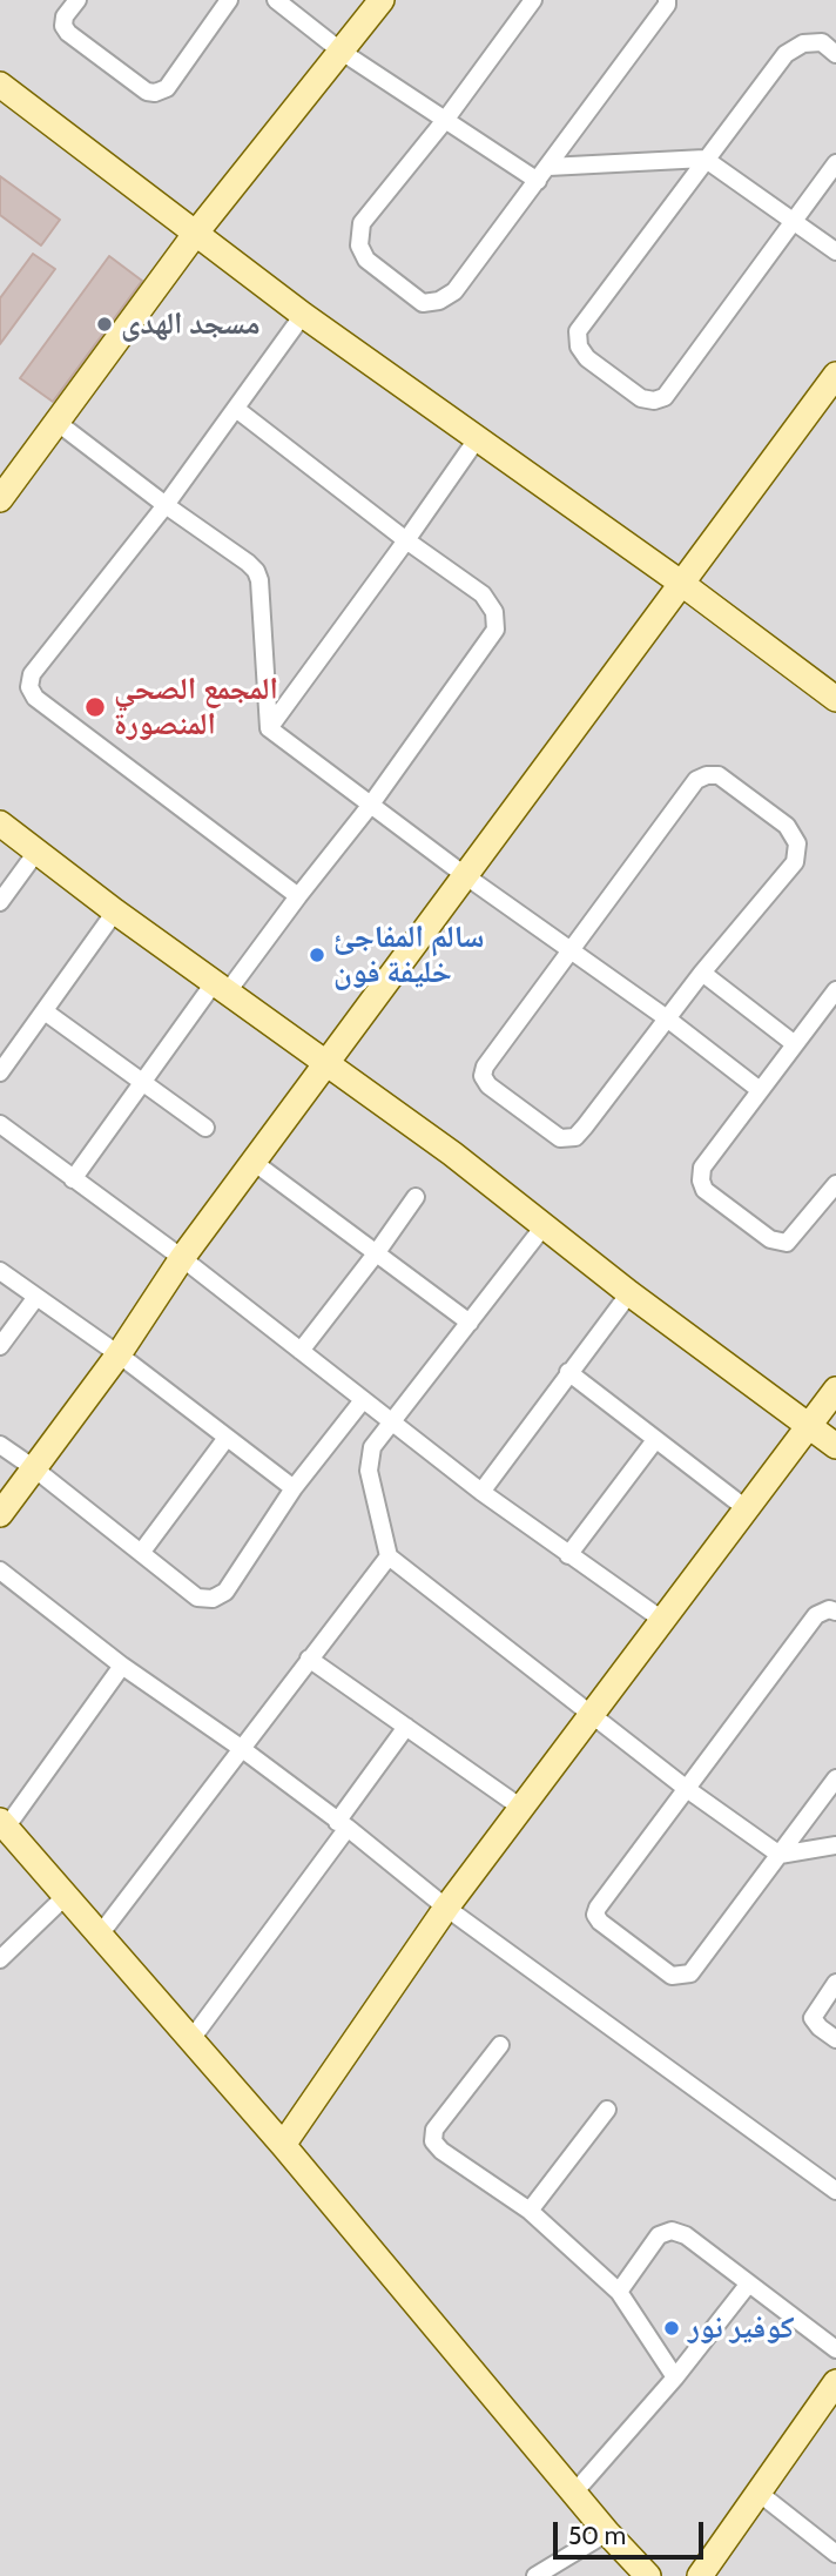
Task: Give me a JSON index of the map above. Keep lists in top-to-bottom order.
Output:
{
  "places": [
    "مسجد الهدى",
    "المجمع الصحي المنصورة",
    "سالم المفاجئ خليفة فون",
    "كوفير نور"
  ],
  "scale_bar": "50 m"
}
